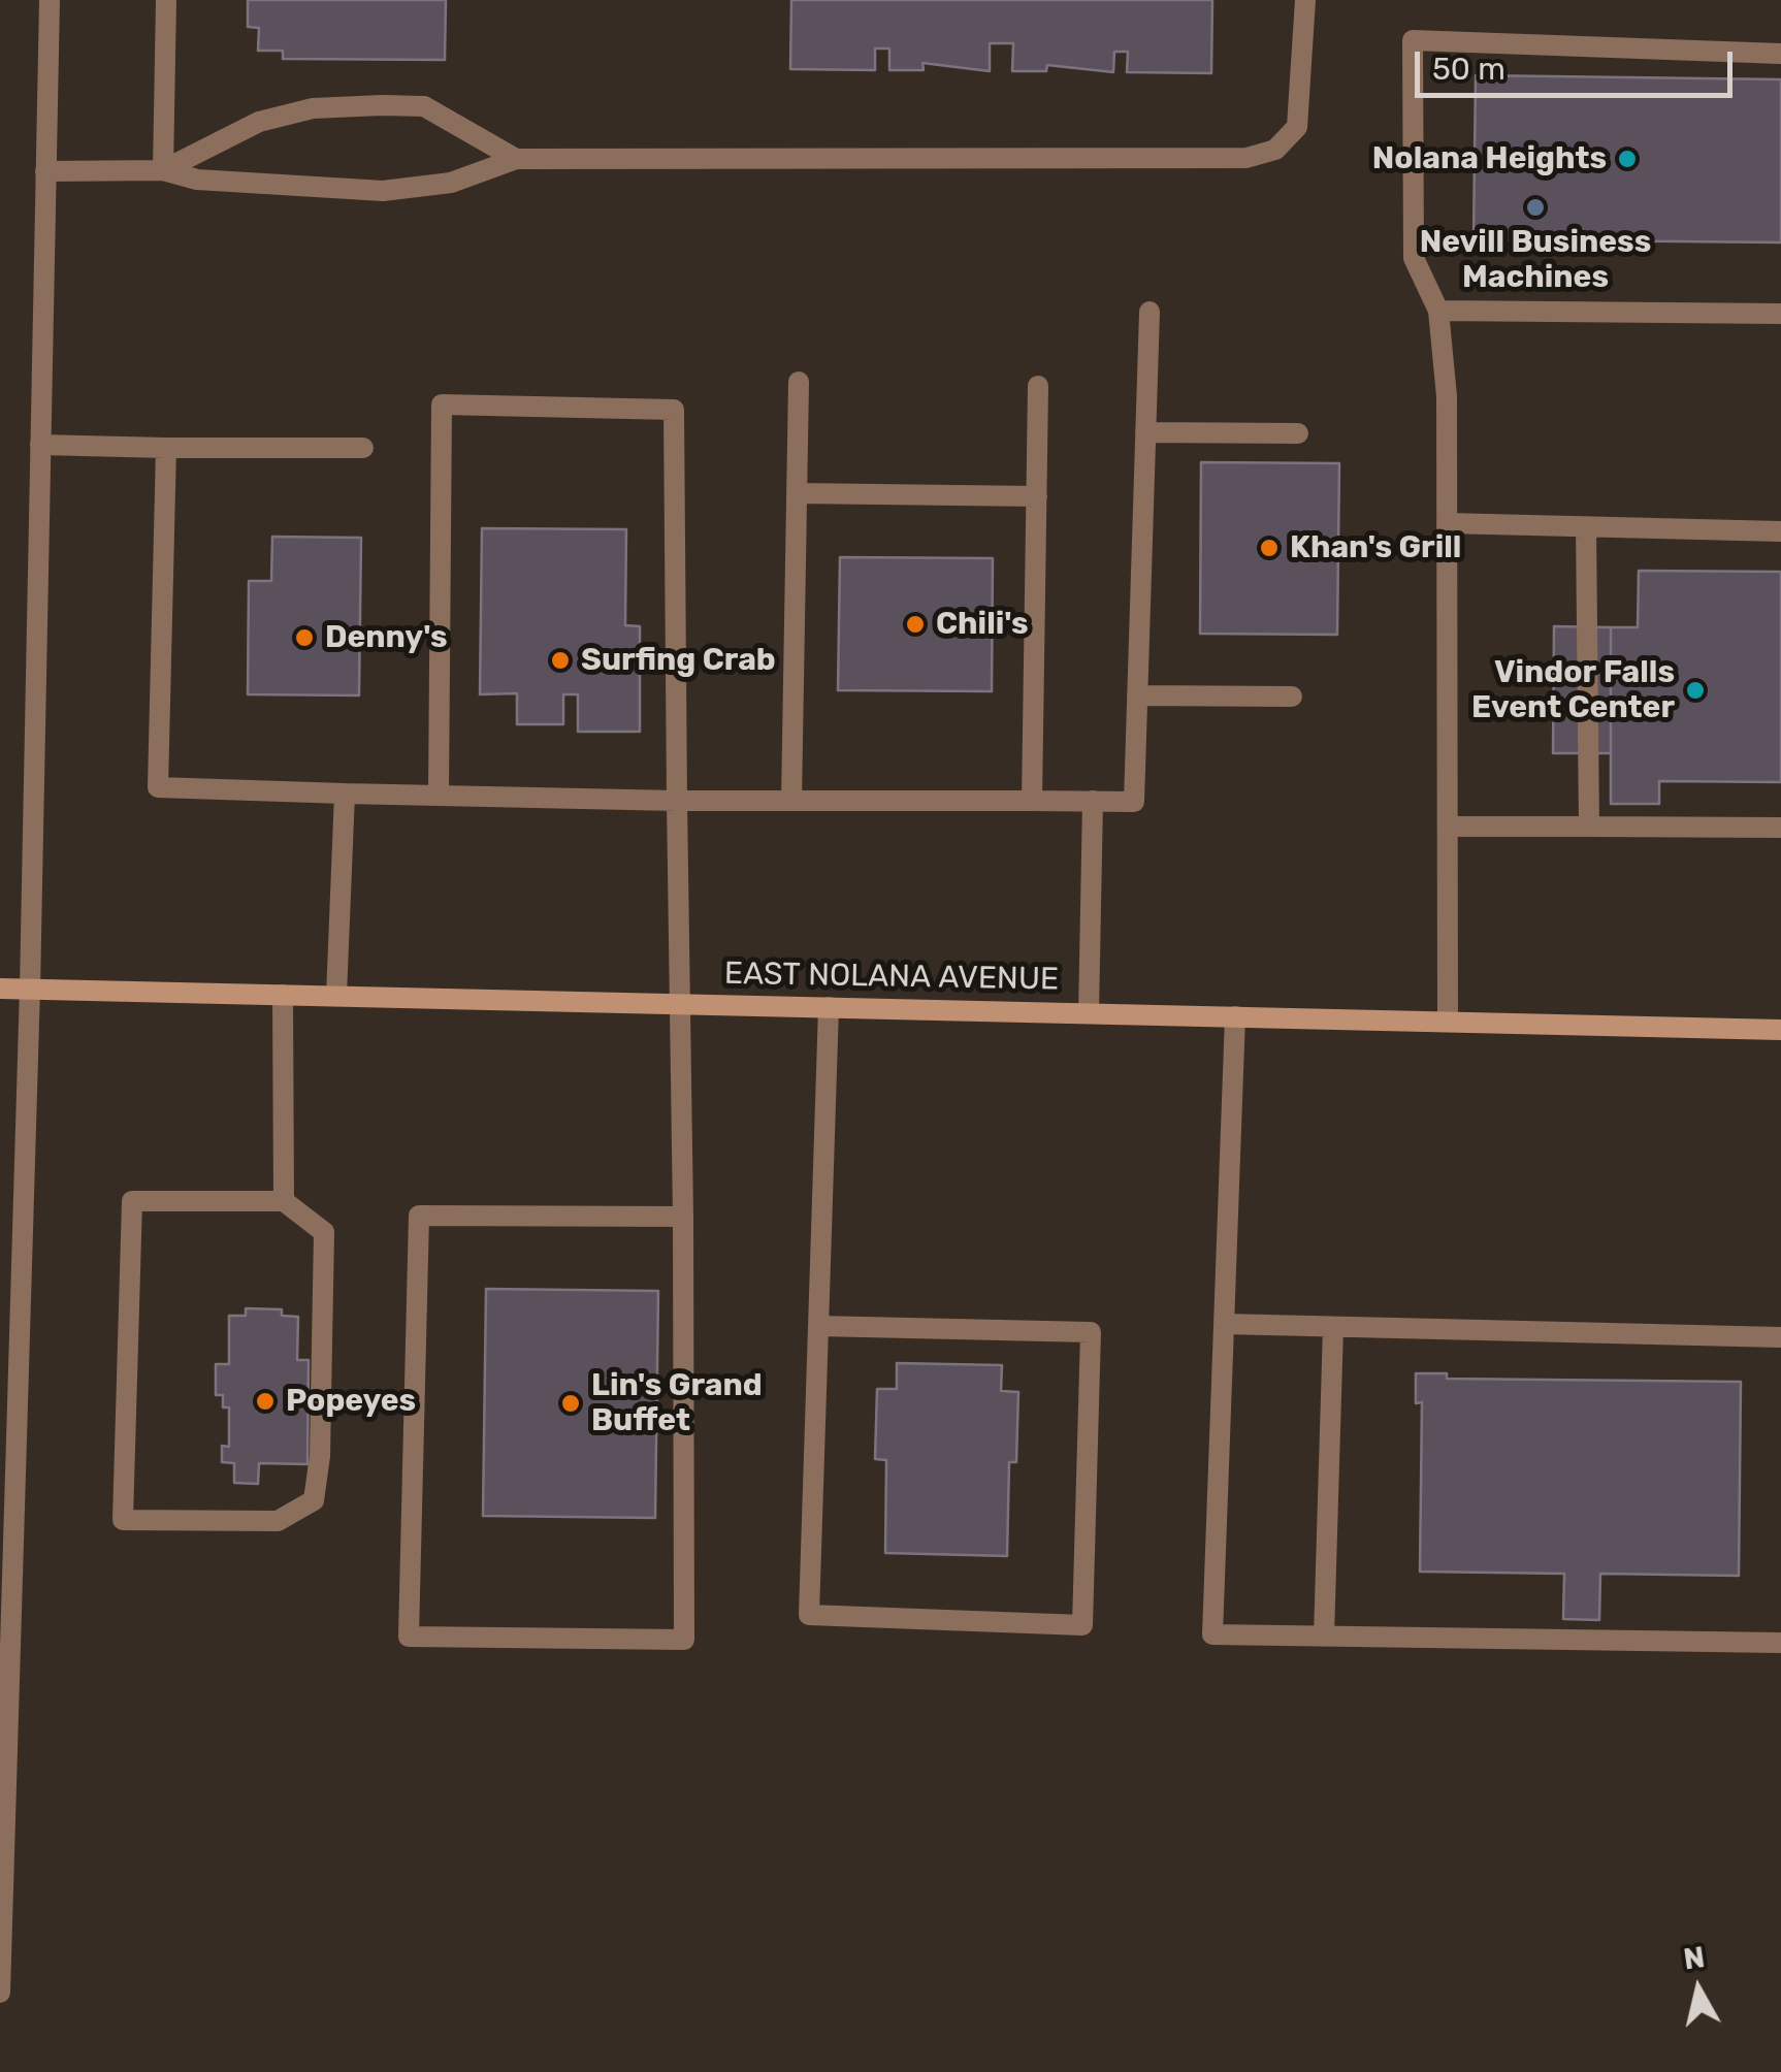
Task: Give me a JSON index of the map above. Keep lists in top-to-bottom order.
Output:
{
  "streets": {
    "main road": ["EAST NOLANA AVENUE"]
  },
  "places": [
    "Nolana Heights",
    "Nevill Business Machines",
    "Khan's Grill",
    "Chili's",
    "Denny's",
    "Surfing Crab",
    "Vindor Falls Event Center",
    "Popeyes",
    "Lin's Grand Buffet"
  ],
  "scale_bar": "50 m",
  "north": "top"
}
